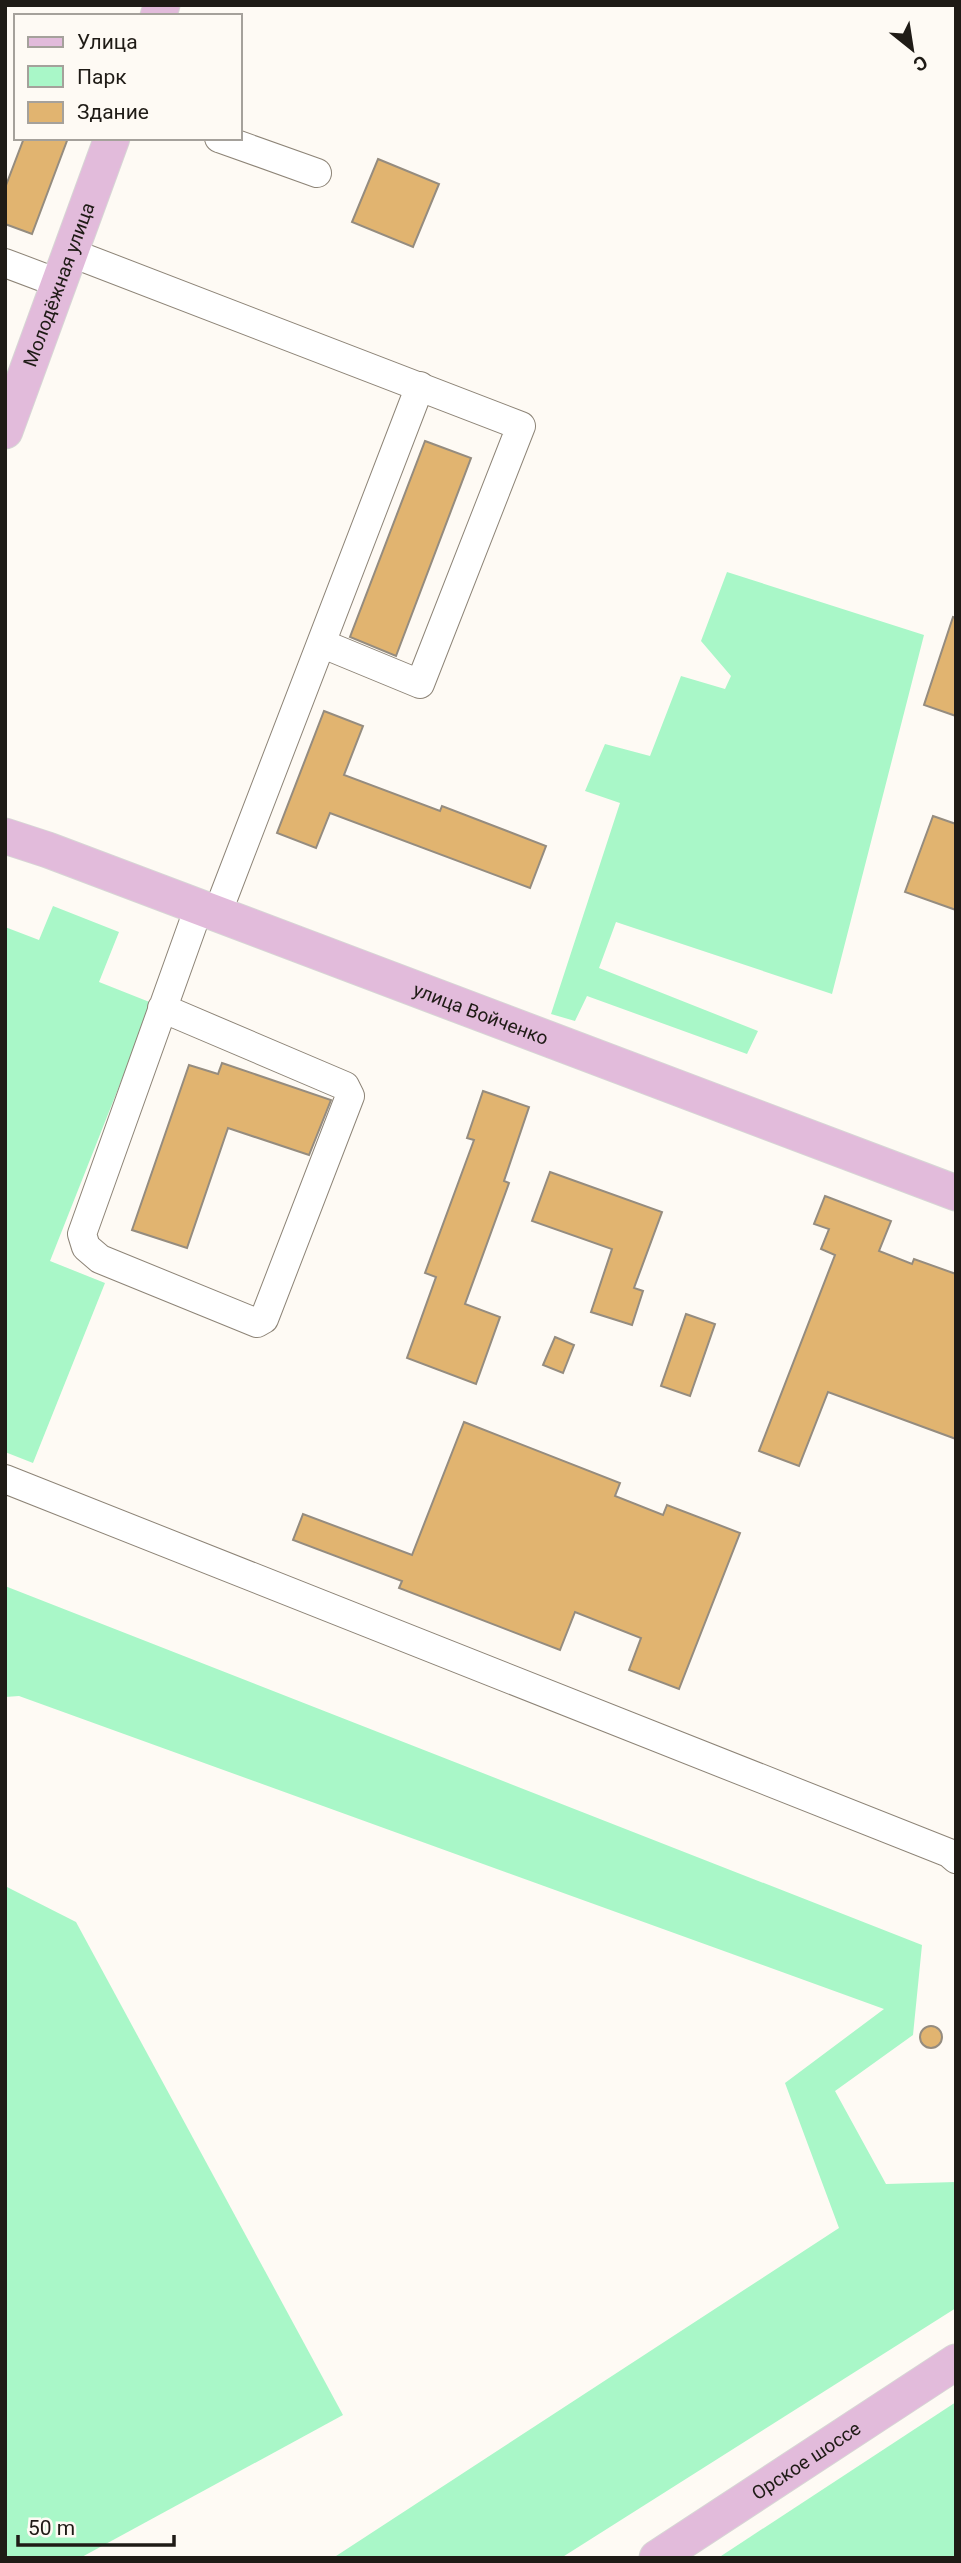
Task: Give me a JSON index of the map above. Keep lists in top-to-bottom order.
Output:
{
  "streets": {
    "main road": ["Молодёжная улица", "улица Войченко", "Орское шоссе"]
  },
  "legend": ["Улица", "Парк", "Здание"],
  "scale_bar": "50 m",
  "north": "bottom right"
}
